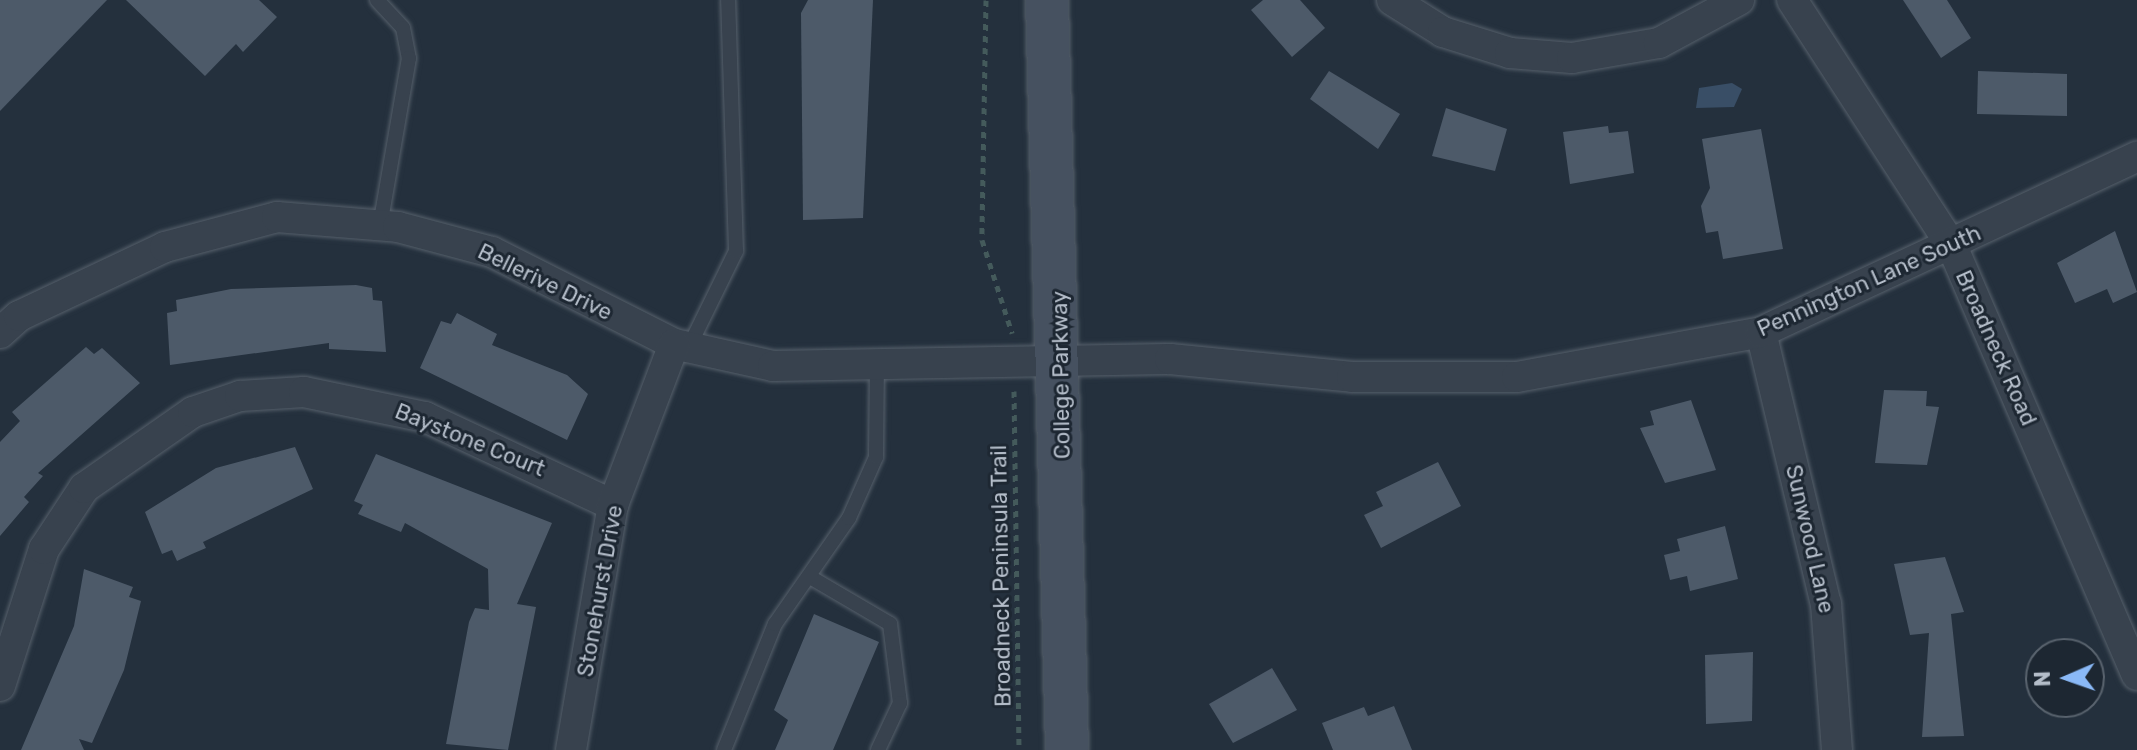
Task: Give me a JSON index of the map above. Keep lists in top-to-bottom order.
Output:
{
  "streets": {
    "main road": ["College Parkway"],
    "street": [
      "Pennington Lane South",
      "Bellerive Drive",
      "Broadneck Road",
      "Baystone Court",
      "Sunwood Lane",
      "Stonehurst Drive"
    ],
    "path": ["Broadneck Peninsula Trail"]
  },
  "crossings": [
    ["Pennington Lane South", "Bellerive Drive"],
    ["Pennington Lane South", "Broadneck Road"],
    ["Pennington Lane South", "College Parkway"],
    ["Pennington Lane South", "Sunwood Lane"],
    ["Bellerive Drive", "College Parkway"],
    ["Bellerive Drive", "Stonehurst Drive"],
    ["Baystone Court", "Stonehurst Drive"]
  ],
  "north": "left"
}
